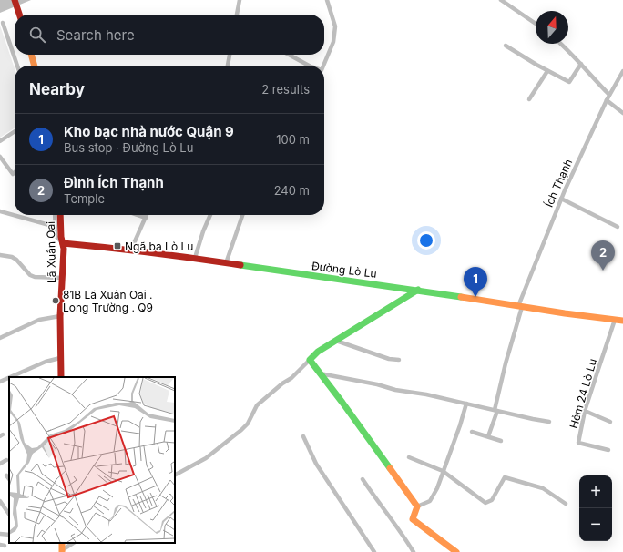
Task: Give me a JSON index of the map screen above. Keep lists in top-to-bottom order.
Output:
{
  "streets": {
    "street": [
      "Ích Thạnh",
      "Lã Xuân Oai",
      "Đường Lò Lu",
      "Hẻm 24 Lò Lu"
    ]
  },
  "crossings": [
    ["Ích Thạnh", "Đường Lò Lu"],
    ["Lã Xuân Oai", "Đường Lò Lu"],
    ["Đường Lò Lu", "Hẻm 24 Lò Lu"]
  ],
  "places": {
    "transit": ["Ngã ba Lò Lu"],
    "other": ["81B Lã Xuân Oai . Long Trường . Q9"]
  },
  "north": "top",
  "page": {
    "search": "Search here",
    "heading": ["Nearby", "2 results"],
    "list": [
      {
        "mark": "1",
        "name": "Kho bạc nhà nước Quận 9",
        "note": "Bus stop · Đường Lò Lu",
        "value": "100 m"
      },
      {
        "mark": "2",
        "name": "Đình Ích Thạnh",
        "note": "Temple",
        "value": "240 m"
      }
    ],
    "pins": ["2", "1"],
    "map_buttons": ["+", "−"]
  }
}
